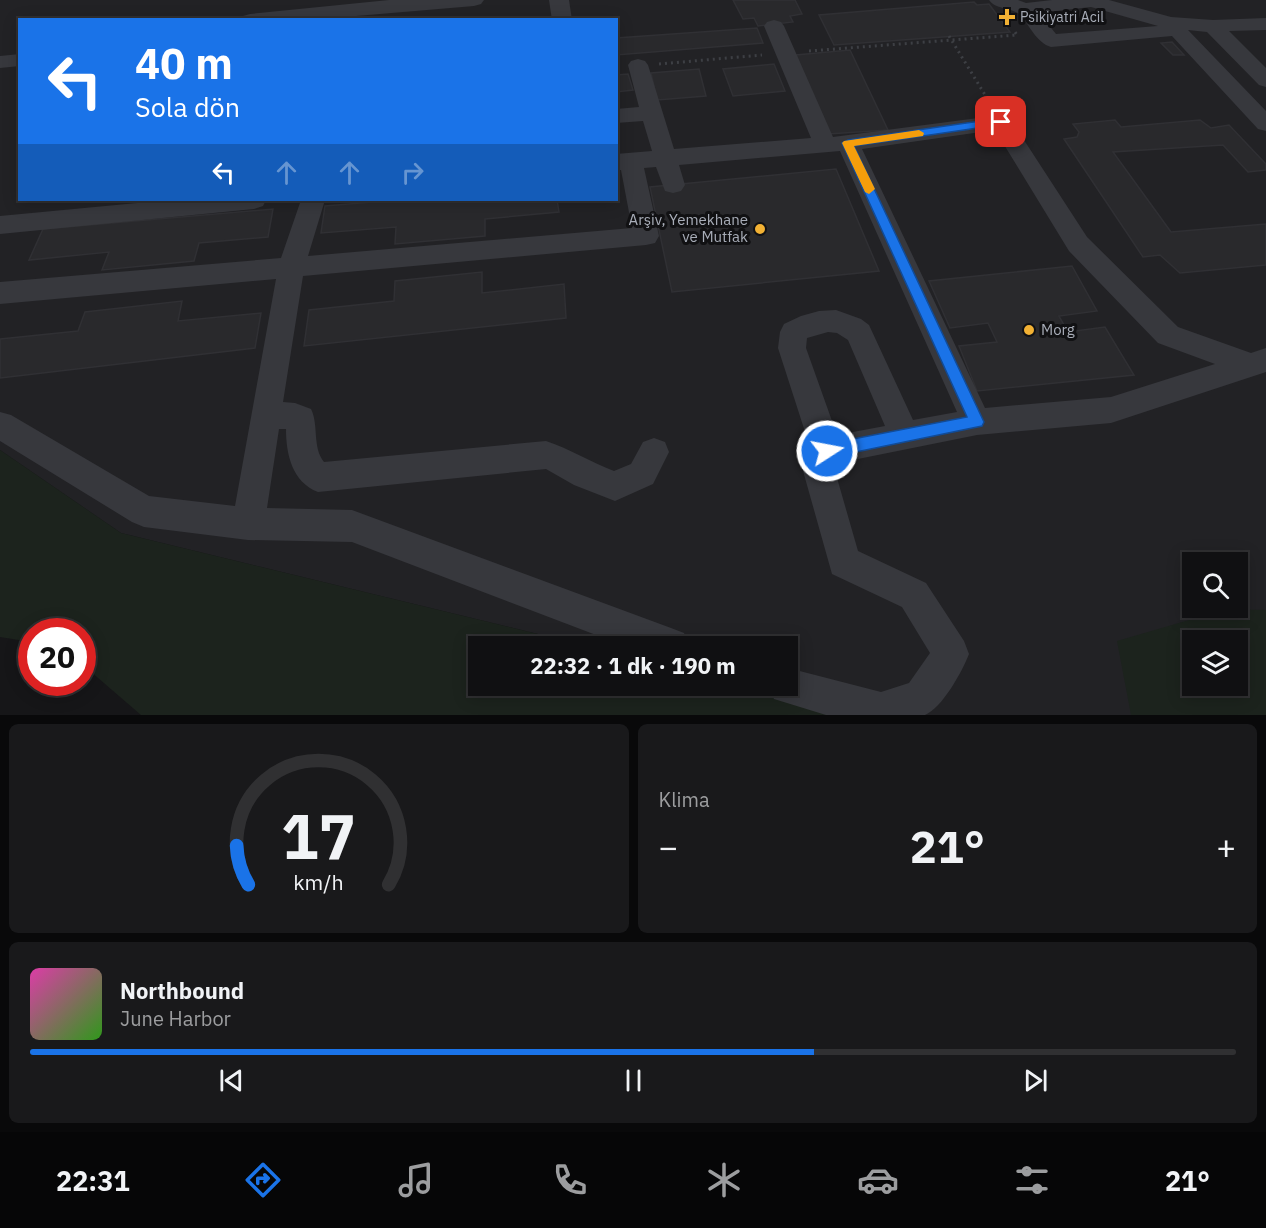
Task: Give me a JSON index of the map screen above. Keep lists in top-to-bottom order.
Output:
{
  "places": {
    "health": ["Psikiyatri Acil"],
    "other": ["Arşiv, Yemekhane ve Mutfak", "Morg"]
  },
  "page": {
    "turn": ["40 m", "Sola dön"],
    "limit": "20",
    "trip": "22:32 · 1 dk · 190 m",
    "tile": "Klima",
    "heat": ["−", "21°", "+"],
    "song": ["Northbound", "June Harbor"],
    "tabs": ["22:31", "21°"],
    "gauge": ["17", "km/h"]
  }
}
